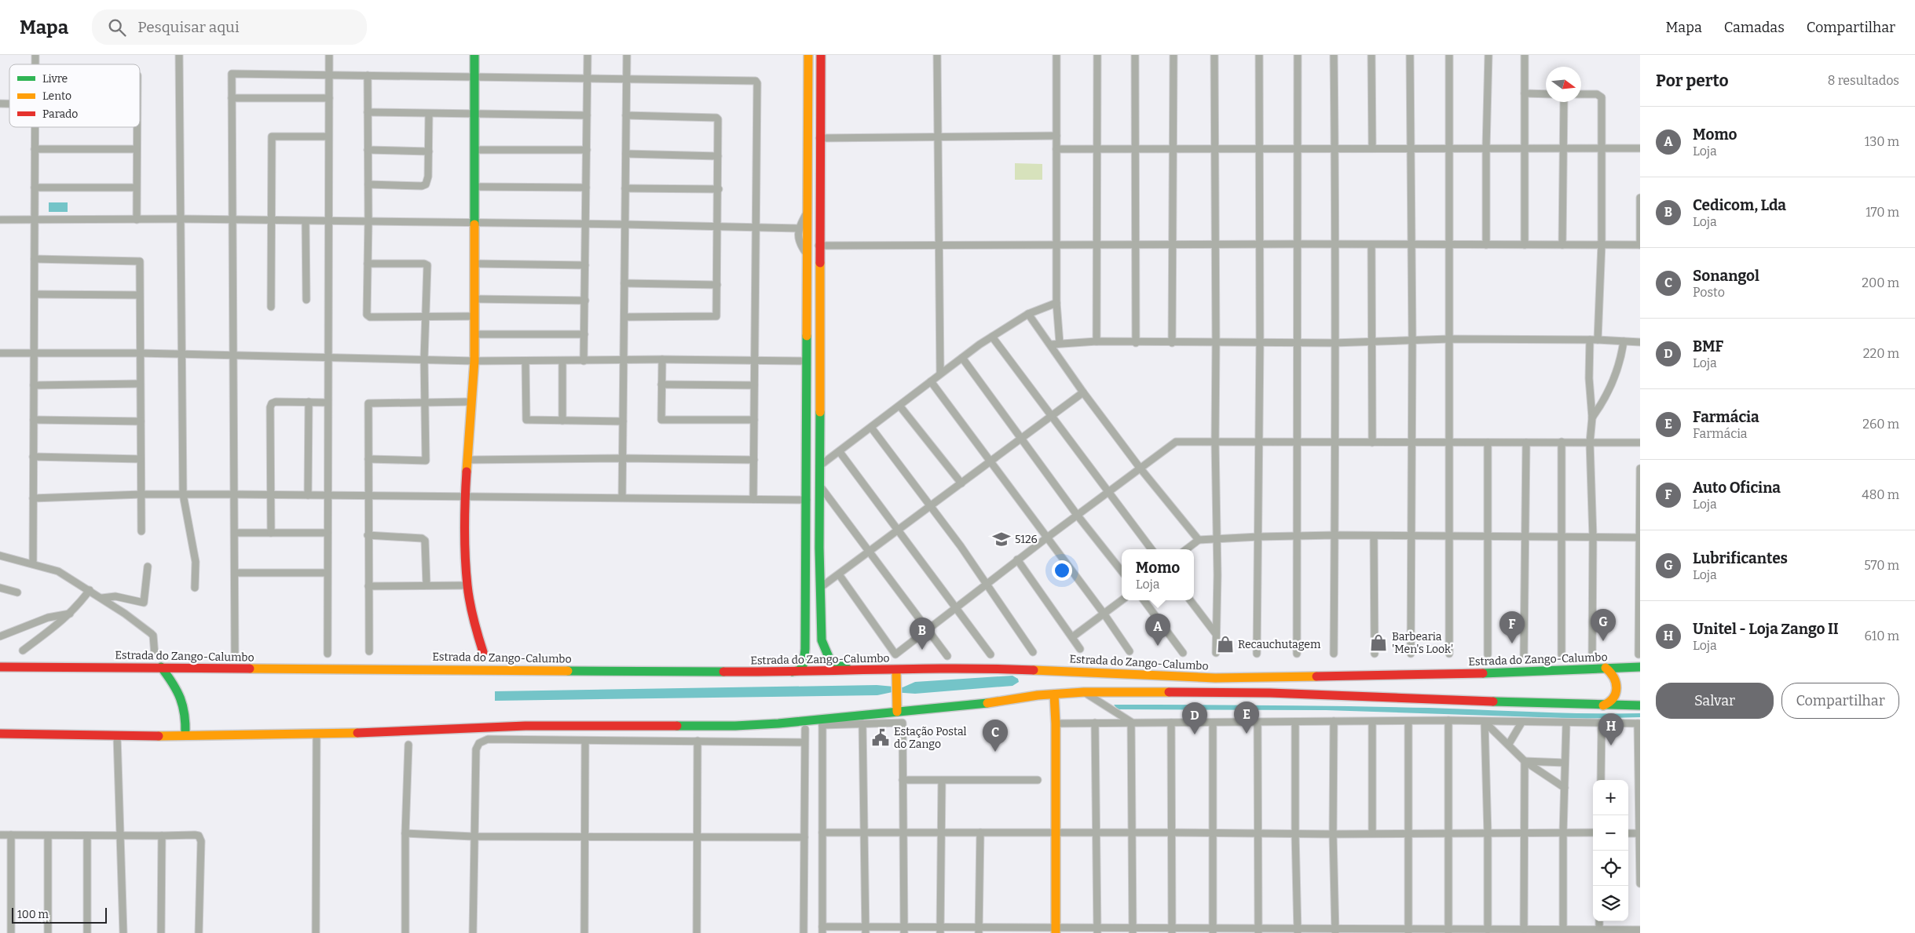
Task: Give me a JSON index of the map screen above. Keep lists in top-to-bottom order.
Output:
{
  "streets": {
    "main road": ["Estrada do Zango-Calumbo"]
  },
  "places": {
    "school or university": ["5126"],
    "shop": ["Barbearia 'Men's Look'", "Recauchutagem"],
    "public building": ["Estação Postal do Zango"]
  },
  "legend": ["Livre", "Lento", "Parado"],
  "scale_bar": "100 m",
  "north": "right",
  "page": {
    "header": "Mapa",
    "search": "Pesquisar aqui",
    "nav": ["Mapa", "Camadas", "Compartilhar"],
    "heading": ["Por perto", "8 resultados"],
    "list": [
      {
        "mark": "A",
        "name": "Momo",
        "note": "Loja",
        "value": "130 m"
      },
      {
        "mark": "B",
        "name": "Cedicom, Lda",
        "note": "Loja",
        "value": "170 m"
      },
      {
        "mark": "C",
        "name": "Sonangol",
        "note": "Posto",
        "value": "200 m"
      },
      {
        "mark": "D",
        "name": "BMF",
        "note": "Loja",
        "value": "220 m"
      },
      {
        "mark": "E",
        "name": "Farmácia",
        "note": "Farmácia",
        "value": "260 m"
      },
      {
        "mark": "F",
        "name": "Auto Oficina",
        "note": "Loja",
        "value": "480 m"
      },
      {
        "mark": "G",
        "name": "Lubrificantes",
        "note": "Loja",
        "value": "570 m"
      },
      {
        "mark": "H",
        "name": "Unitel - Loja Zango II",
        "note": "Loja",
        "value": "610 m"
      }
    ],
    "popup": ["Momo", "Loja"],
    "pins": [
      "G",
      "F",
      "A",
      "B",
      "E",
      "D",
      "H",
      "C"
    ],
    "buttons": ["Salvar", "Compartilhar"],
    "map_buttons": ["+", "−"],
    "scale": "100 m"
  }
}
